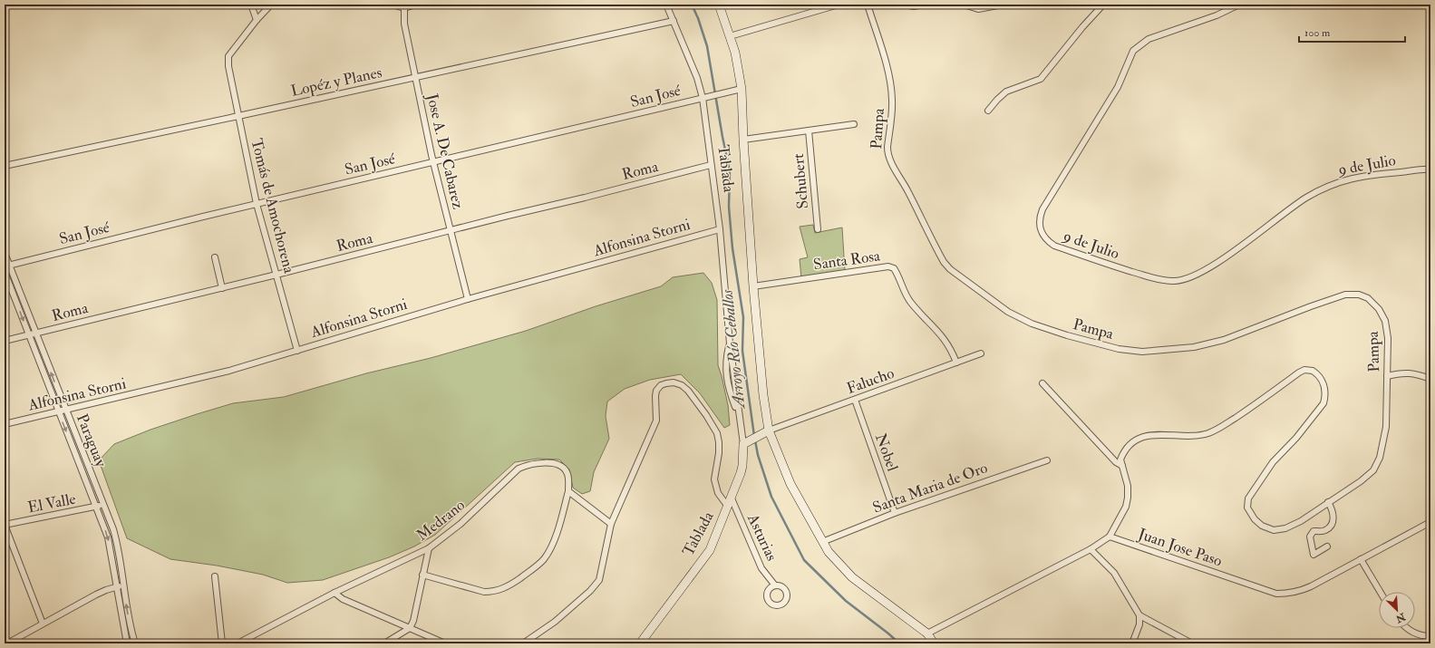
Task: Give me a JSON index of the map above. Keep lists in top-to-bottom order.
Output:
{
  "streets": {
    "main road": ["Tablada"],
    "street": [
      "Lopéz y Planes",
      "San José",
      "Pampa",
      "Jose A. De Cabarez",
      "9 de Julio",
      "Roma",
      "Schubert",
      "Tomás de Amochorena",
      "Alfonsina Storni",
      "Santa Rosa",
      "Falucho",
      "Paraguay",
      "Nobel",
      "Santa Maria de Oro",
      "El Valle",
      "Medrano",
      "Asturias",
      "Juan Jose Paso"
    ]
  },
  "crossings": [
    ["Lopéz y Planes", "Jose A. De Cabarez"],
    ["Lopéz y Planes", "Tablada"],
    ["Lopéz y Planes", "Tomás de Amochorena"],
    ["San José", "Jose A. De Cabarez"],
    ["San José", "Tablada"],
    ["San José", "Tomás de Amochorena"],
    ["San José", "Paraguay"],
    ["Pampa", "Juan Jose Paso"],
    ["Jose A. De Cabarez", "Roma"],
    ["Jose A. De Cabarez", "Alfonsina Storni"],
    ["Tablada", "Roma"],
    ["Tablada", "Alfonsina Storni"],
    ["Tablada", "Asturias"],
    ["Roma", "Tomás de Amochorena"],
    ["Roma", "Paraguay"],
    ["Tomás de Amochorena", "Alfonsina Storni"],
    ["Alfonsina Storni", "Paraguay"],
    ["Santa Rosa", "Falucho"],
    ["Falucho", "Nobel"],
    ["Paraguay", "El Valle"],
    ["Nobel", "Santa Maria de Oro"]
  ],
  "water": ["Arroyo Río Ceballos"],
  "scale_bar": "100 m",
  "north": "bottom right"
}
